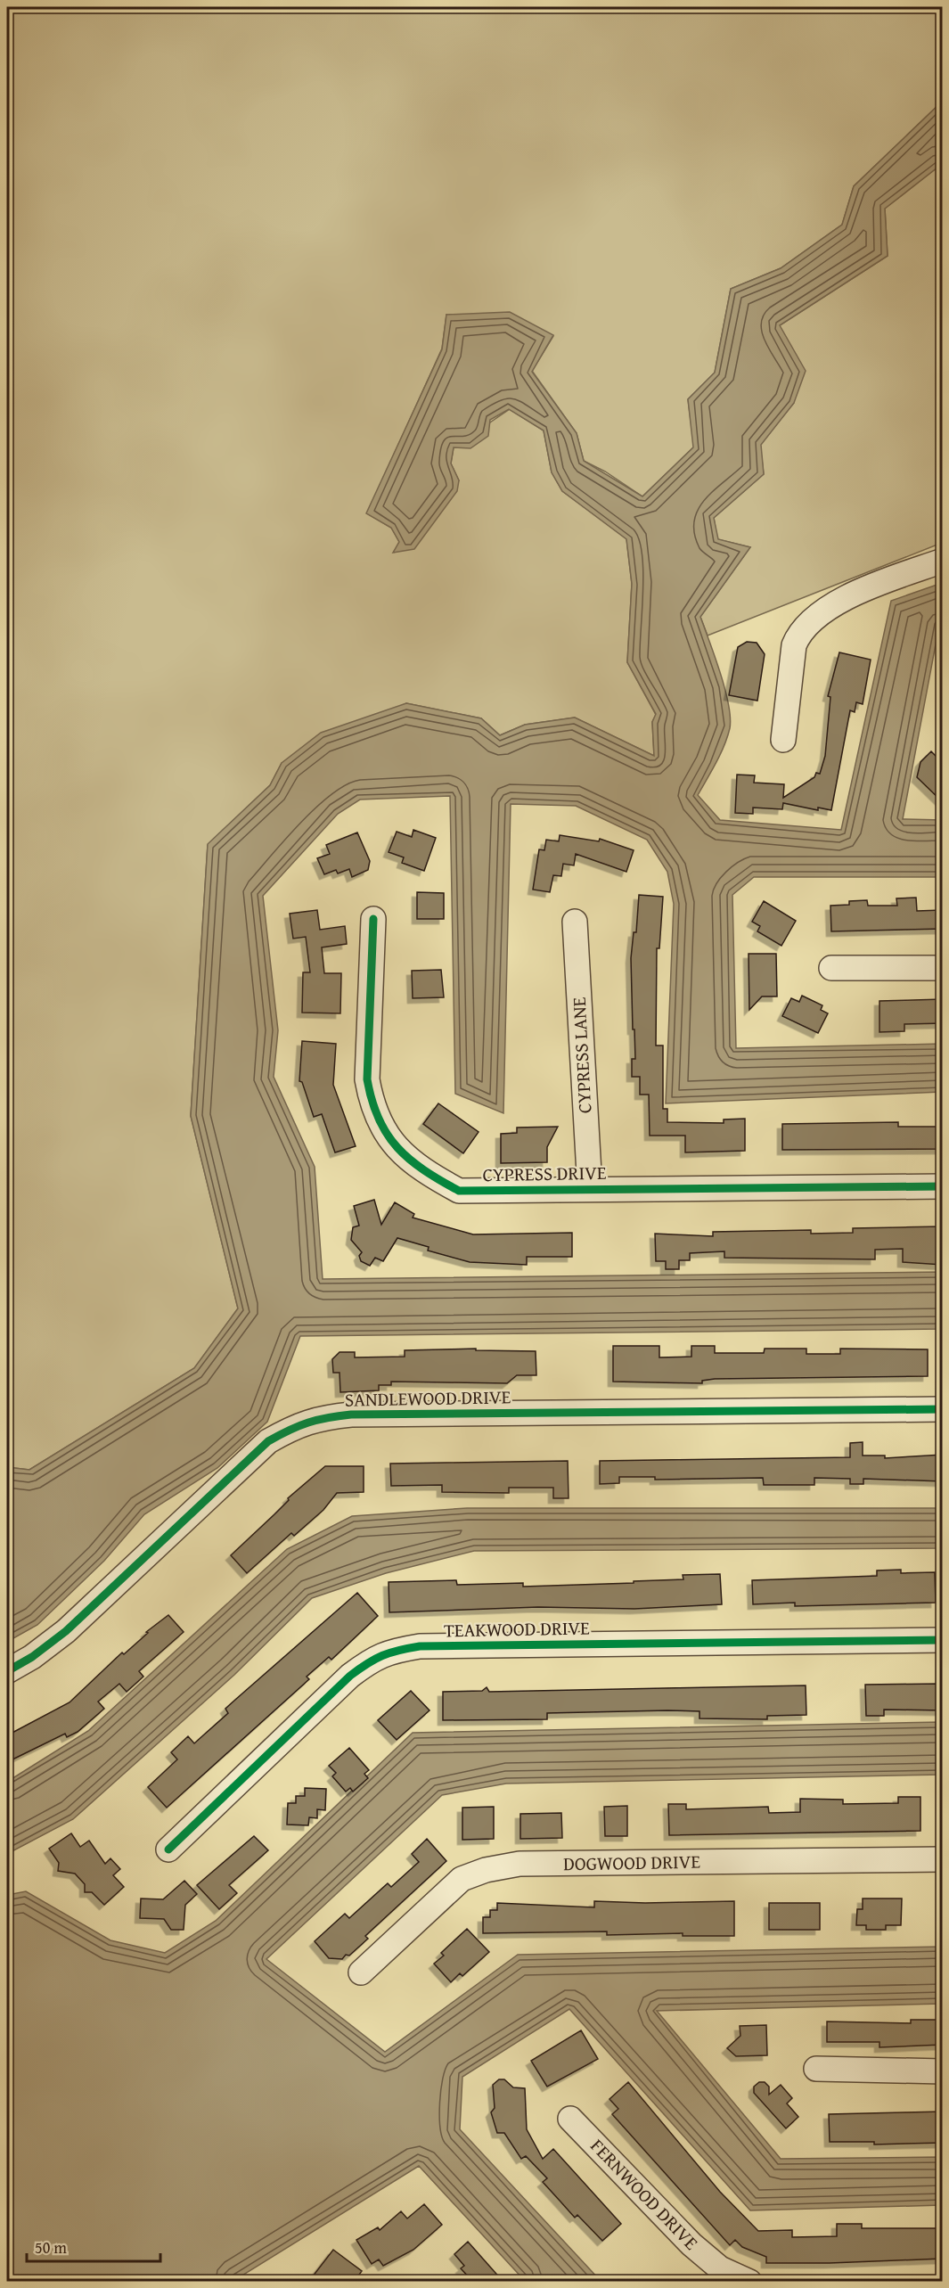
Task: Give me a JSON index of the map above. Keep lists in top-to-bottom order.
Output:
{
  "streets": {
    "street": [
      "CYPRESS LANE",
      "CYPRESS DRIVE",
      "SANDLEWOOD DRIVE",
      "TEAKWOOD DRIVE",
      "DOGWOOD DRIVE",
      "FERNWOOD DRIVE"
    ]
  },
  "crossings": [
    ["CYPRESS LANE", "CYPRESS DRIVE"]
  ],
  "scale_bar": "50 m"
}
